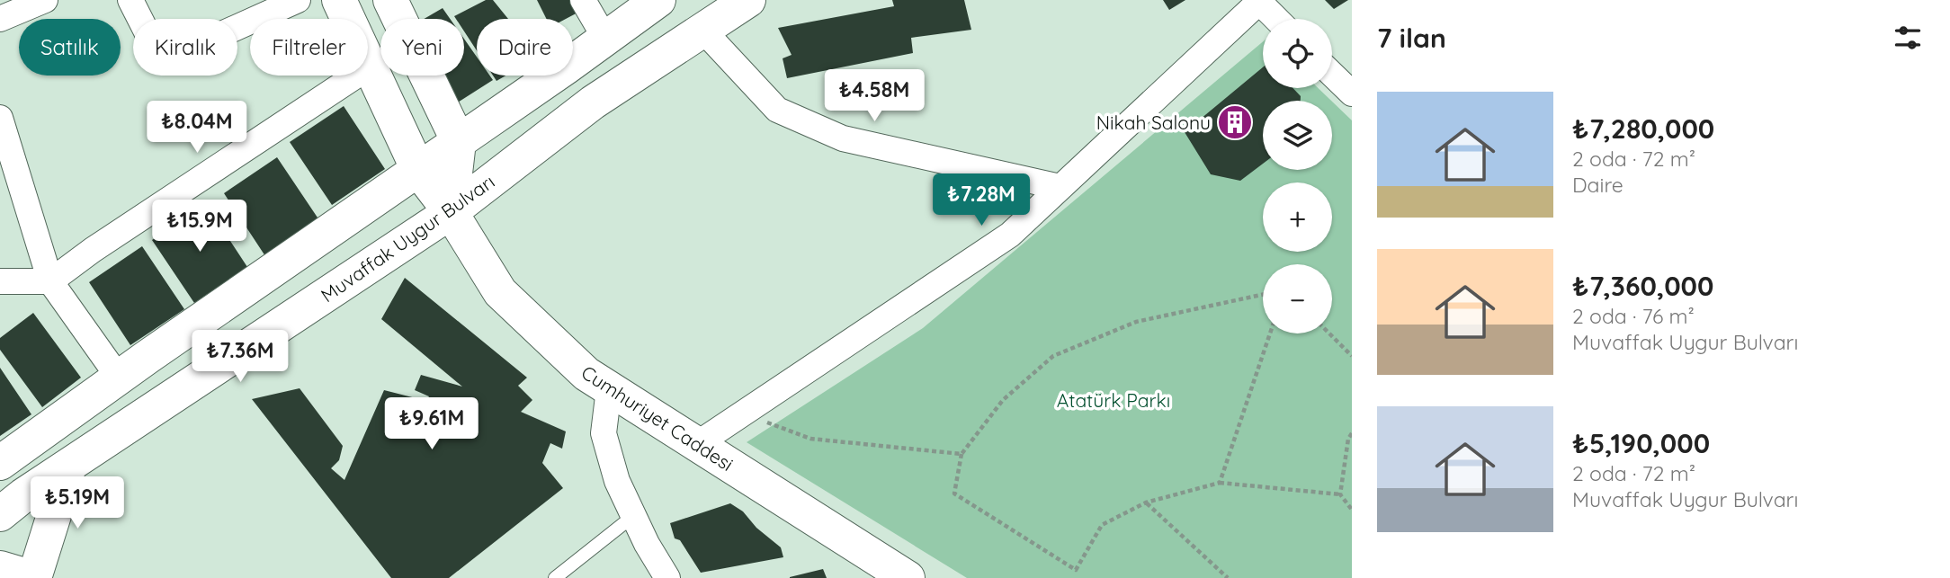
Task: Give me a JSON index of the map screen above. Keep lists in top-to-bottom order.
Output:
{
  "streets": {
    "main road": ["Muvaffak Uygur Bulvarı", "Cumhuriyet Caddesi"]
  },
  "crossings": [
    ["Muvaffak Uygur Bulvarı", "Cumhuriyet Caddesi"]
  ],
  "parks": ["Atatürk Parkı"],
  "places": {
    "building": ["Nikah Salonu"]
  },
  "page": {
    "heading": "7 ilan",
    "map_buttons": ["+", "−"],
    "chip": [
      "Satılık",
      "Kiralık",
      "Filtreler",
      "Yeni",
      "Daire"
    ],
    "price": [
      "₺4.58M",
      "₺8.04M",
      "₺7.28M",
      "₺15.9M",
      "₺7.36M",
      "₺9.61M",
      "₺5.19M"
    ],
    "list": [
      {
        "name": "₺7,280,000",
        "note": "2 oda · 72 m² · Daire"
      },
      {
        "name": "₺7,360,000",
        "note": "2 oda · 76 m² · Muvaffak Uygur Bulvarı"
      },
      {
        "name": "₺5,190,000",
        "note": "2 oda · 72 m² · Muvaffak Uygur Bulvarı"
      }
    ]
  }
}
